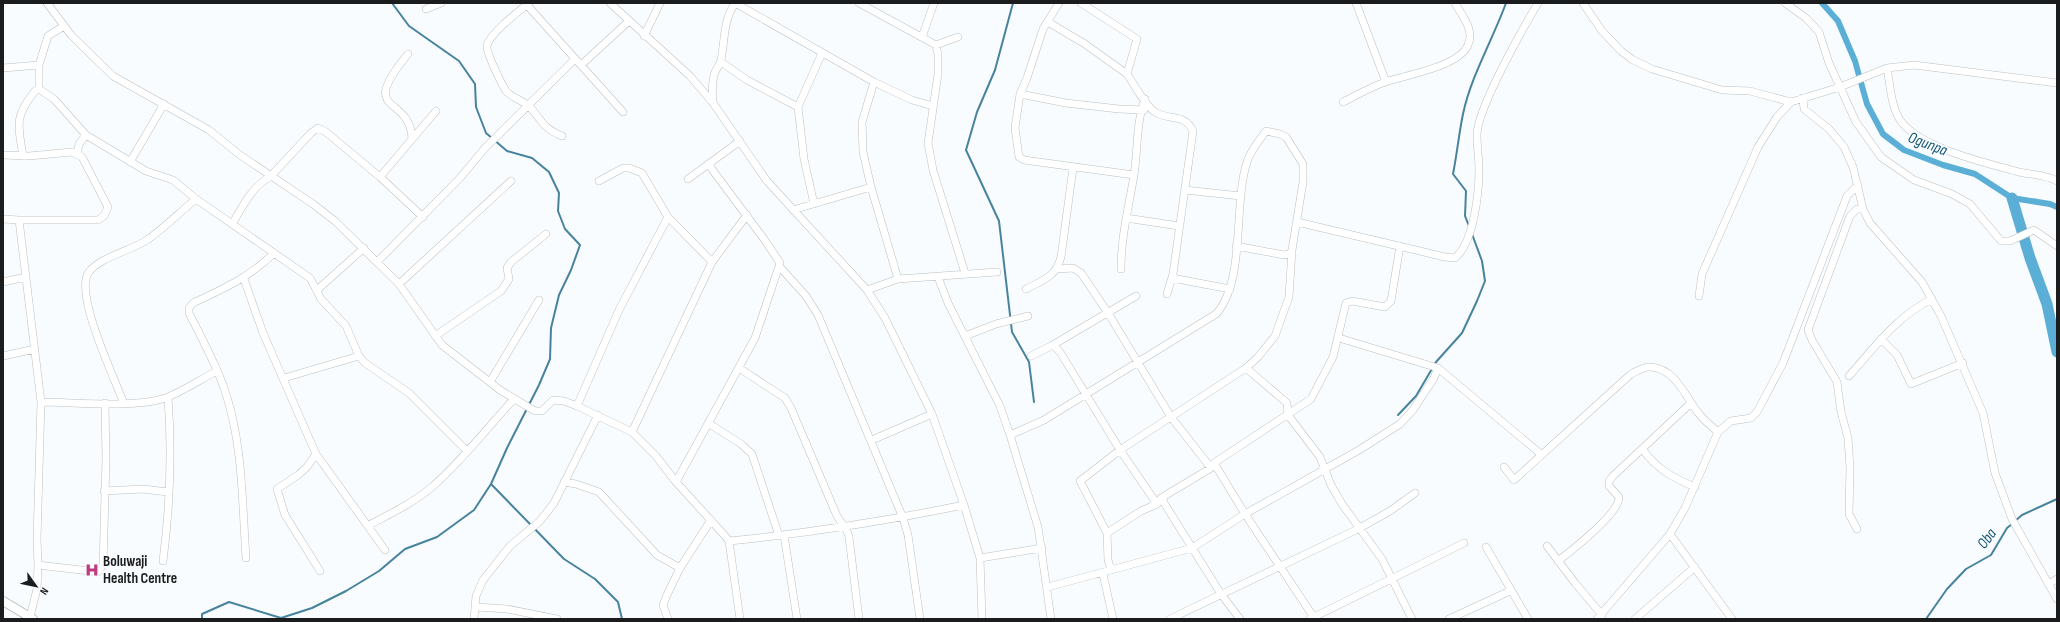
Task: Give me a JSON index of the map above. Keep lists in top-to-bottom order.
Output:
{
  "water": ["Ogunpa", "Oba"],
  "places": {
    "hospital": ["Boluwaji Health Centre"]
  },
  "north": "bottom right"
}
